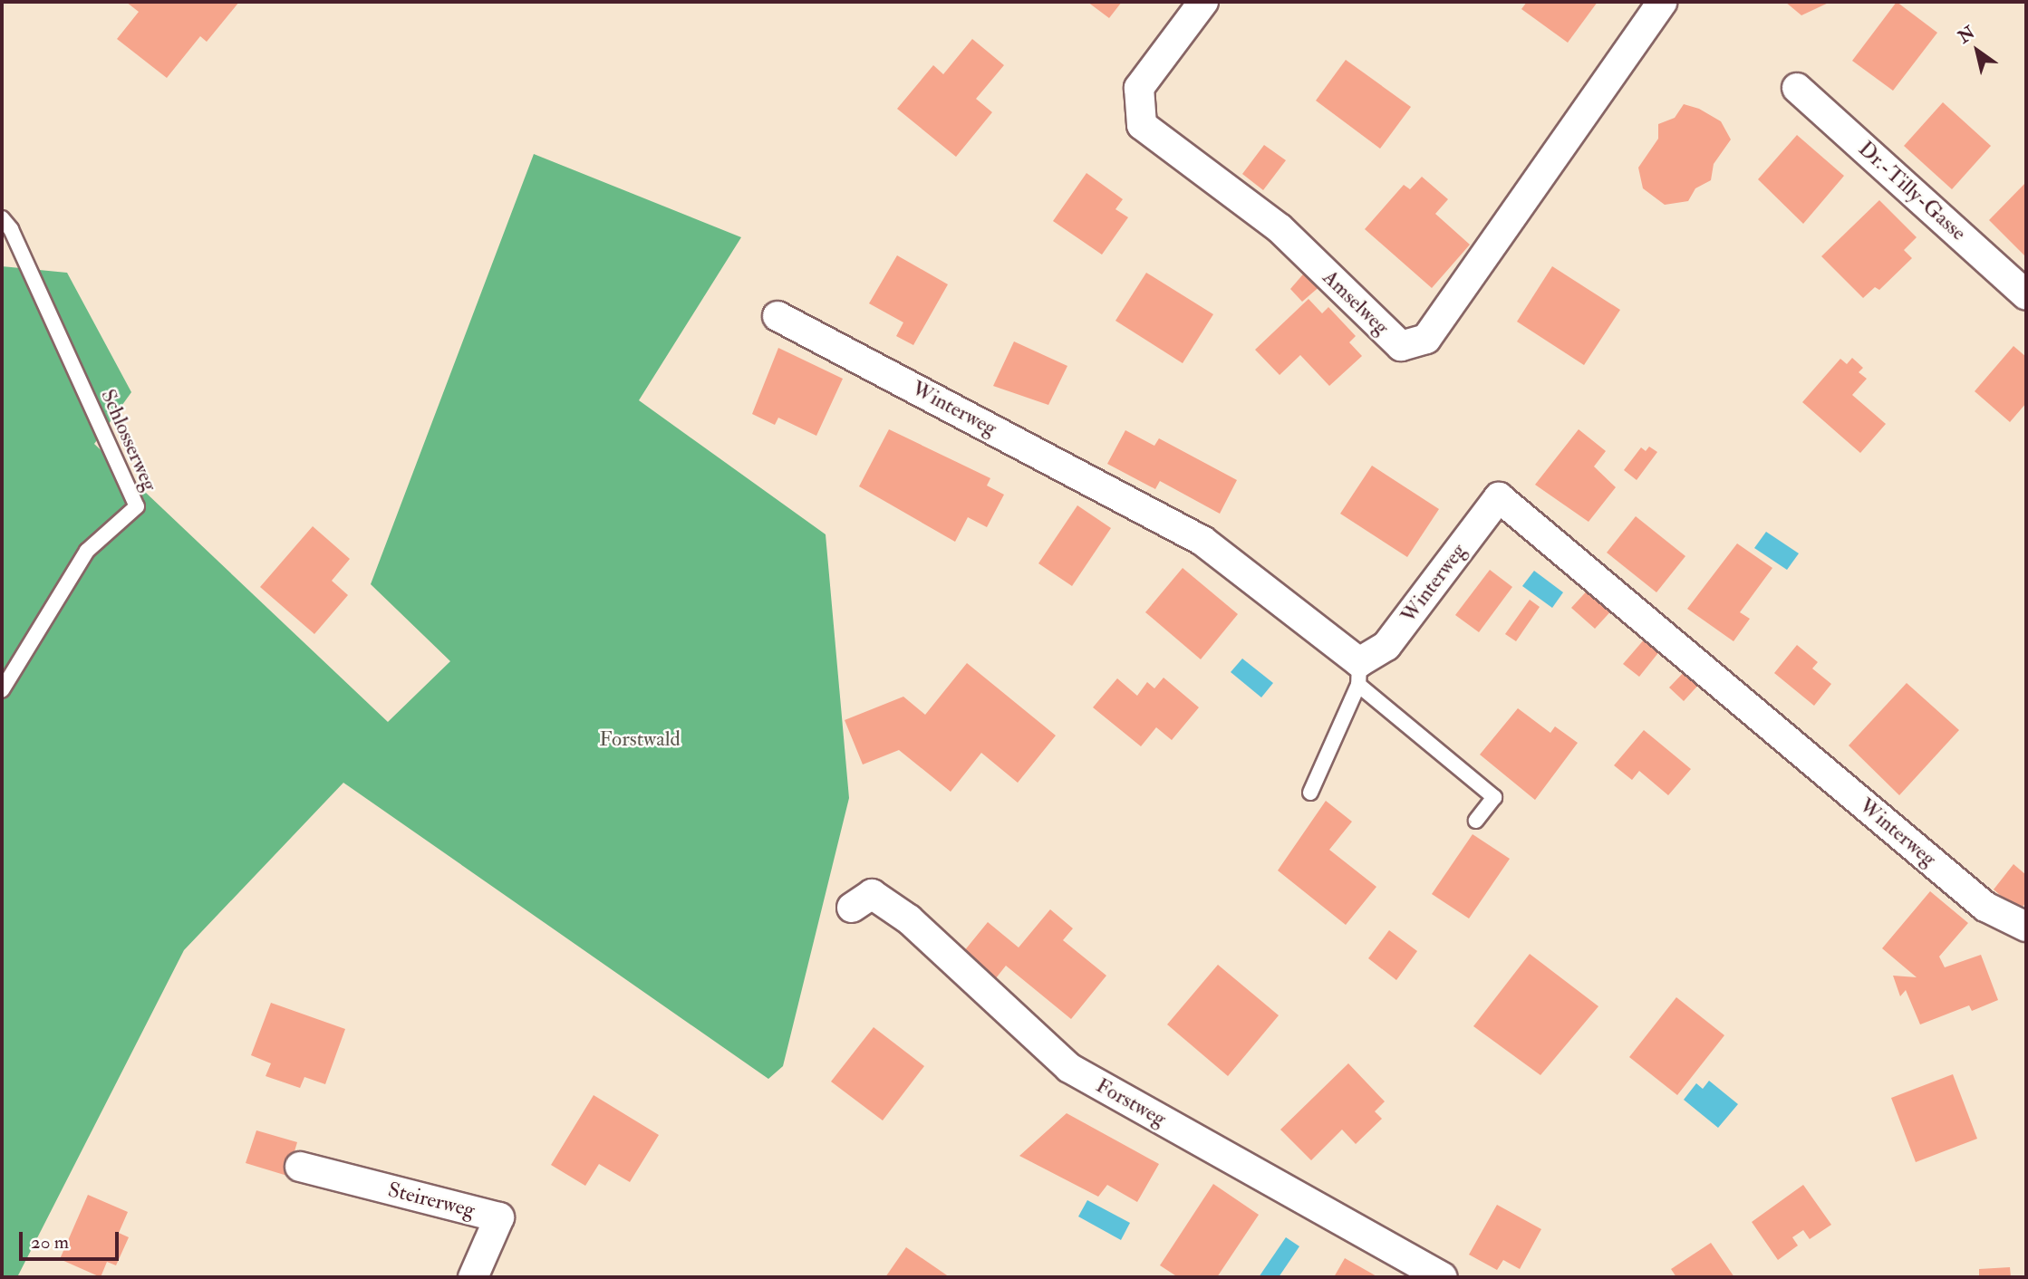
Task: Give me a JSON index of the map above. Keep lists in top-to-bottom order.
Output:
{
  "streets": {
    "street": [
      "Dr.-Tilly-Gasse",
      "Amselweg",
      "Winterweg",
      "Forstweg",
      "Steirerweg"
    ],
    "lane": ["Schlosserweg"]
  },
  "parks": ["Forstwald"],
  "scale_bar": "20 m",
  "north": "top left"
}
